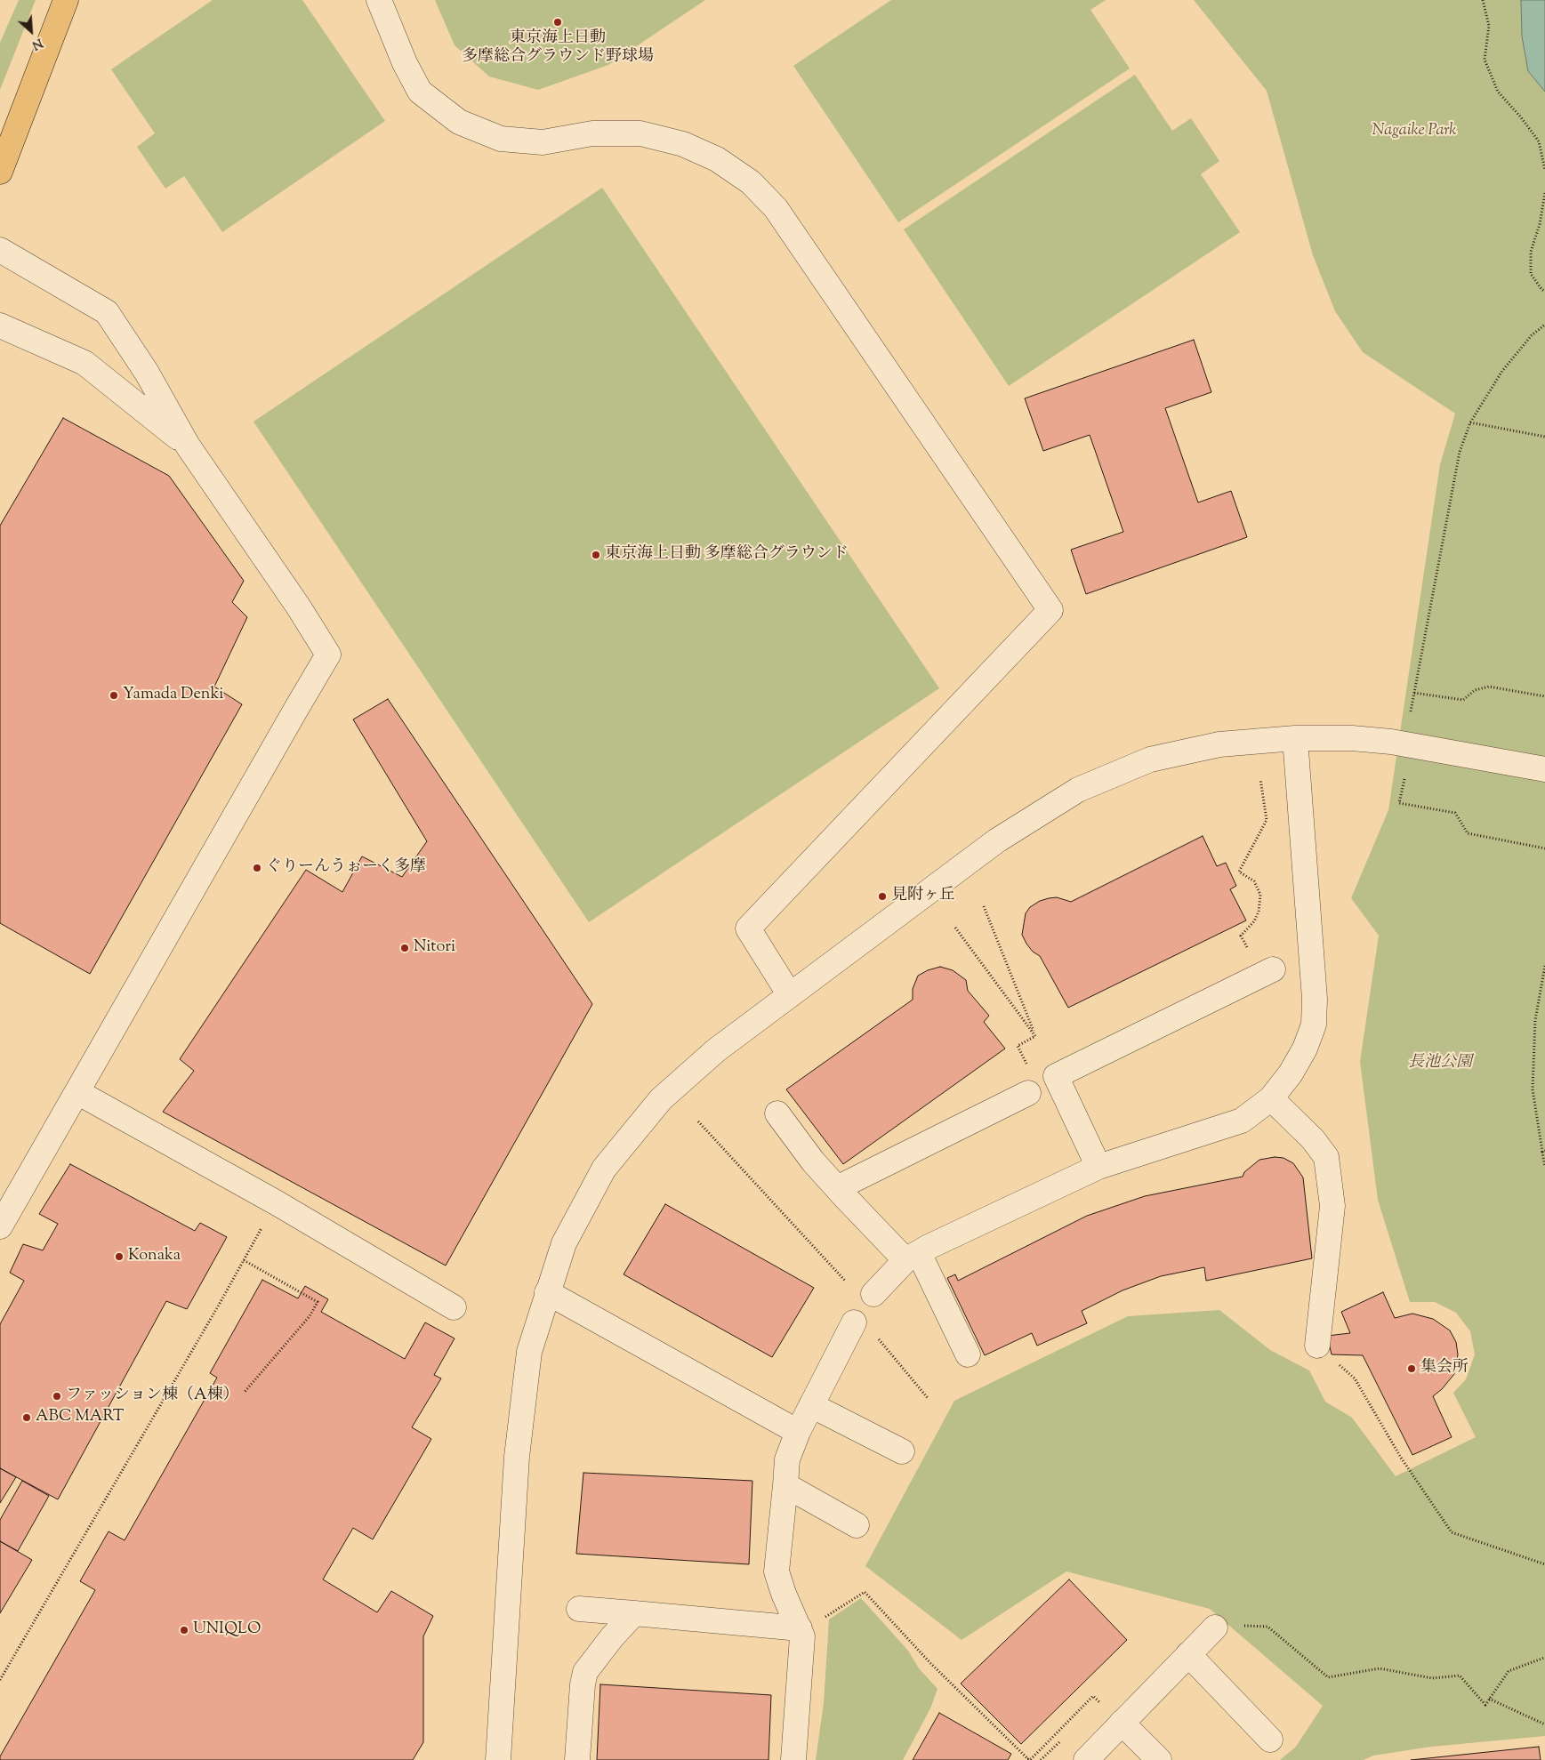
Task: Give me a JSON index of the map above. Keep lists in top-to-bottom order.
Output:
{
  "parks": ["Nagaike Park", "長池公園"],
  "places": [
    "東京海上日動 多摩総合グラウンド野球場",
    "東京海上日動 多摩総合グラウンド",
    "Yamada Denki",
    "ぐりーんうぉーく多摩",
    "見附ヶ丘",
    "Nitori",
    "Konaka",
    "集会所",
    "ファッション棟（A棟）",
    "ABC MART",
    "UNIQLO"
  ],
  "north": "bottom right"
}
